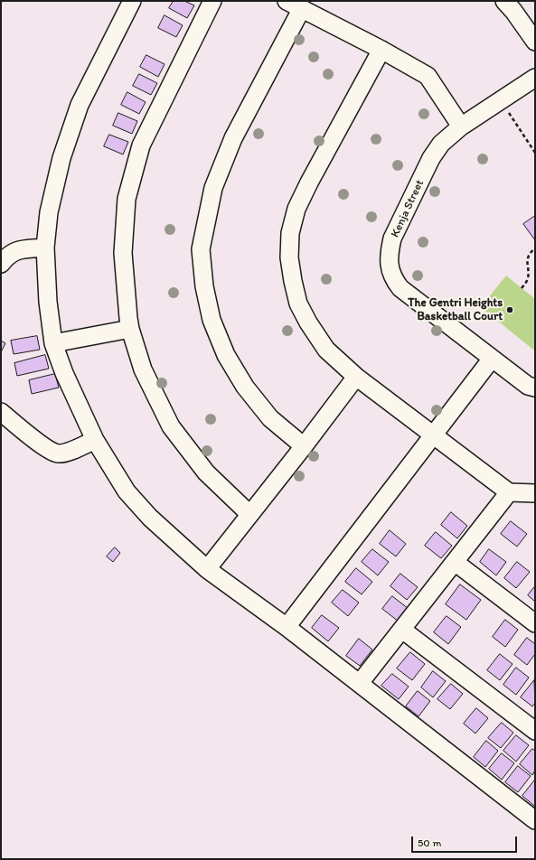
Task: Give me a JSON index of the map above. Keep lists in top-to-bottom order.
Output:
{
  "streets": {
    "street": ["Kenja Street"]
  },
  "places": ["The Gentri Heights Basketball Court"],
  "scale_bar": "50 m"
}
